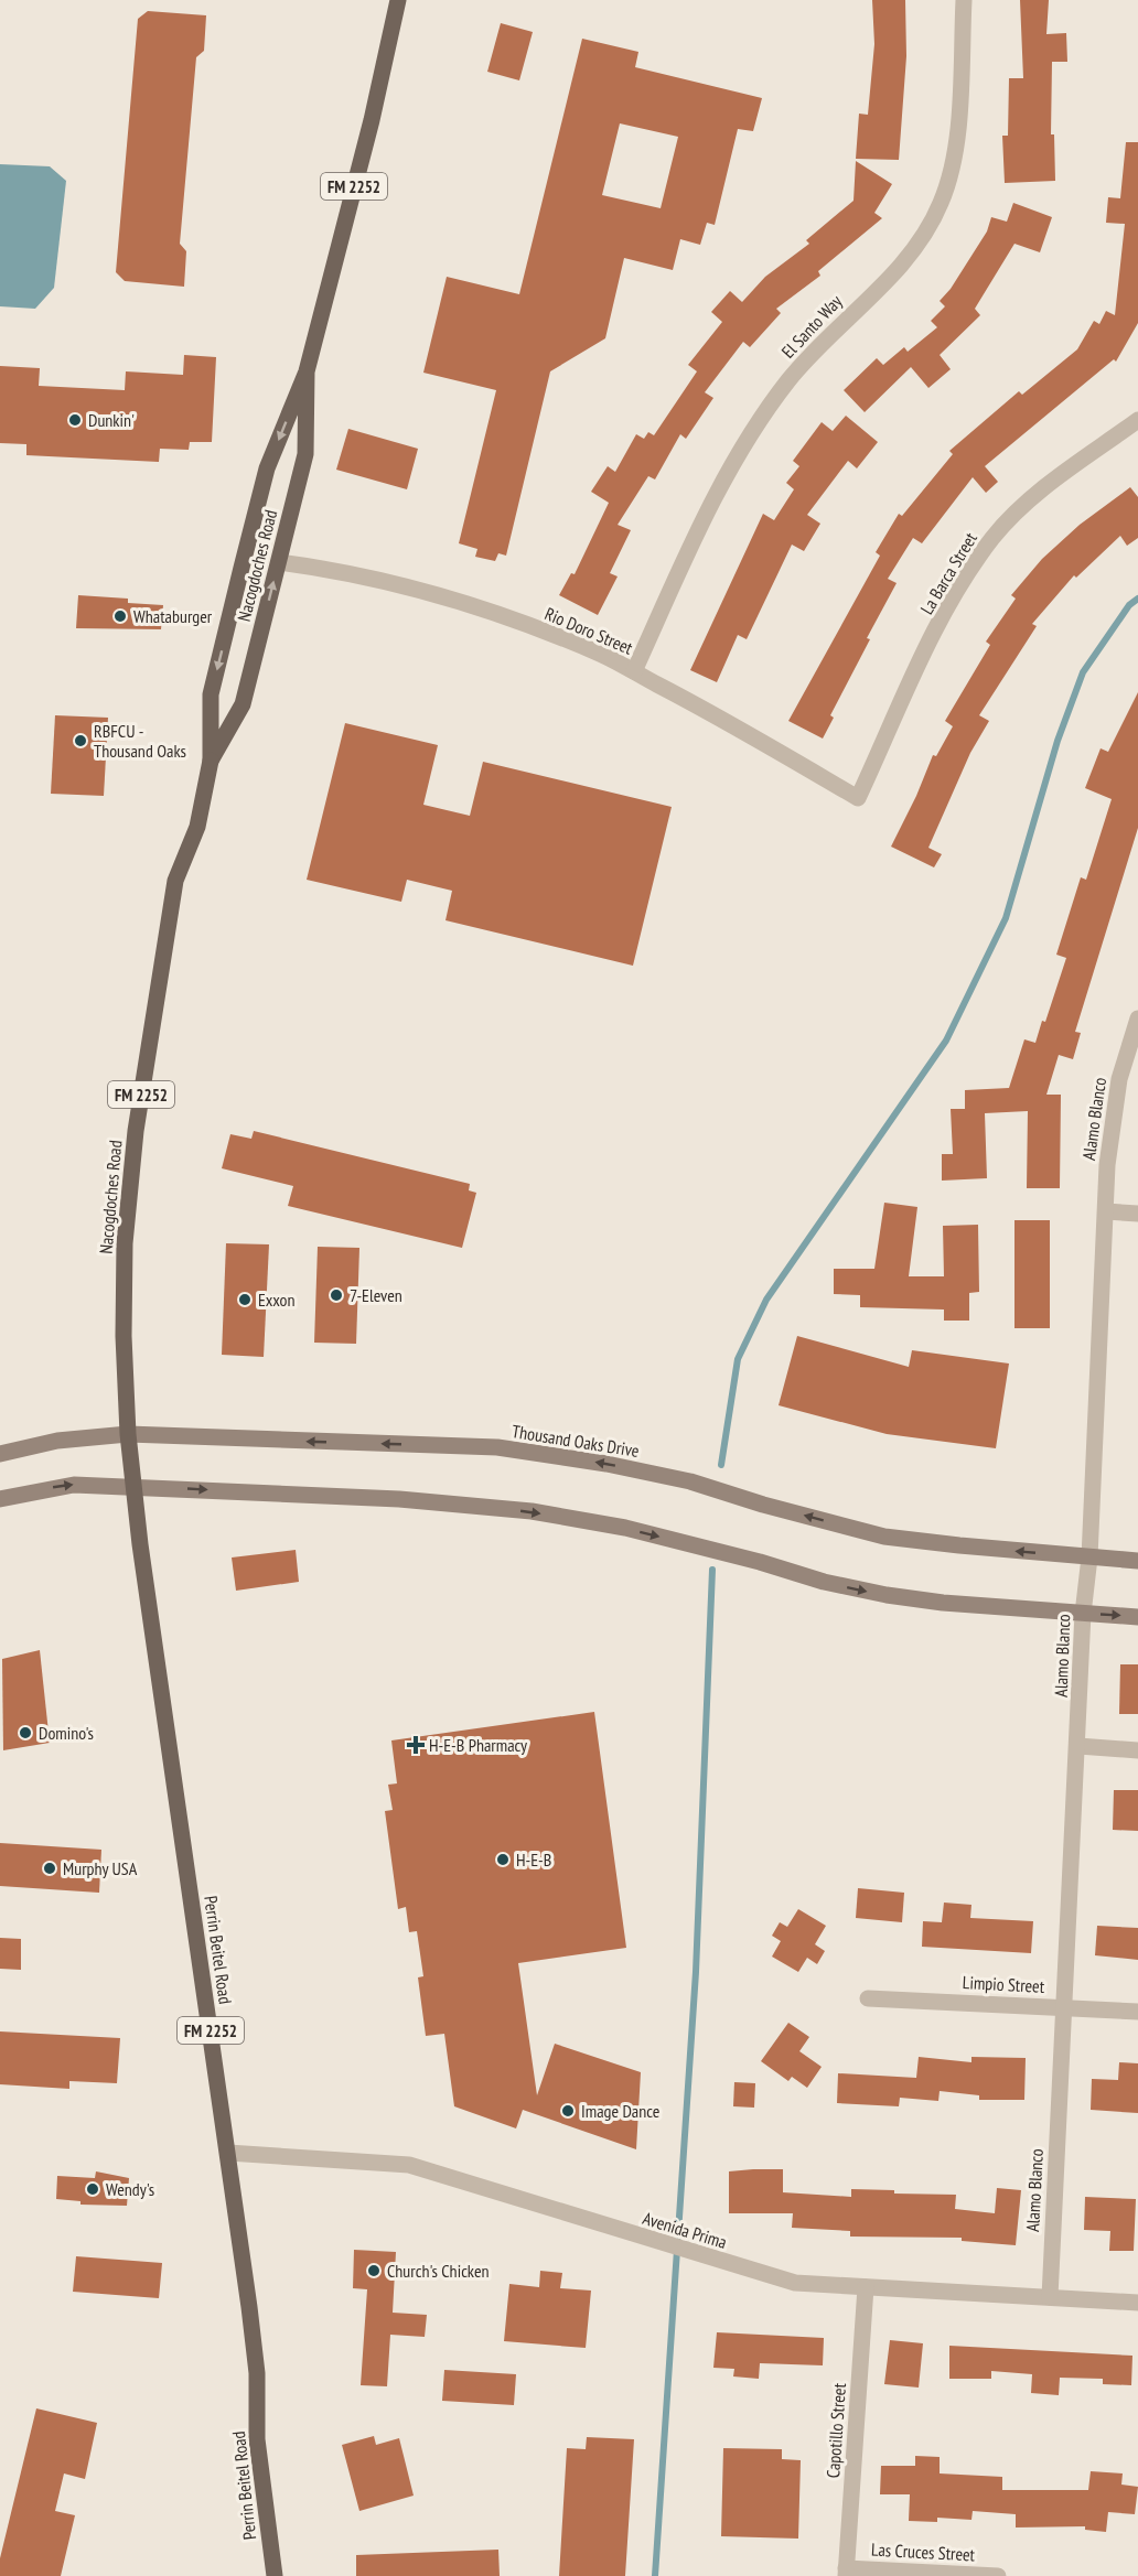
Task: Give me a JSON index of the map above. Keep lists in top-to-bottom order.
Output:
{
  "streets": {
    "main road": [
      "FM 2252",
      "Nacogdoches Road",
      "Thousand Oaks Drive",
      "Perrin Beitel Road"
    ],
    "street": [
      "El Santo Way",
      "La Barca Street",
      "Rio Doro Street",
      "Alamo Blanco",
      "Limpio Street",
      "Avenida Prima",
      "Capotillo Street",
      "Las Cruces Street"
    ]
  },
  "crossings": [
    ["El Santo Way", "Rio Doro Street"],
    ["Nacogdoches Road", "Rio Doro Street"],
    ["Nacogdoches Road", "Thousand Oaks Drive"],
    ["Nacogdoches Road", "Perrin Beitel Road"],
    ["La Barca Street", "Rio Doro Street"],
    ["Alamo Blanco", "Thousand Oaks Drive"],
    ["Alamo Blanco", "Limpio Street"],
    ["Alamo Blanco", "Avenida Prima"],
    ["Perrin Beitel Road", "Avenida Prima"],
    ["Avenida Prima", "Capotillo Street"],
    ["Capotillo Street", "Las Cruces Street"]
  ],
  "places": {
    "other": [
      "Dunkin'",
      "Whataburger",
      "RBFCU - Thousand Oaks",
      "7-Eleven",
      "Exxon",
      "Domino's",
      "H-E-B",
      "Murphy USA",
      "Image Dance",
      "Wendy's",
      "Church's Chicken"
    ],
    "health": ["H-E-B Pharmacy"]
  }
}
